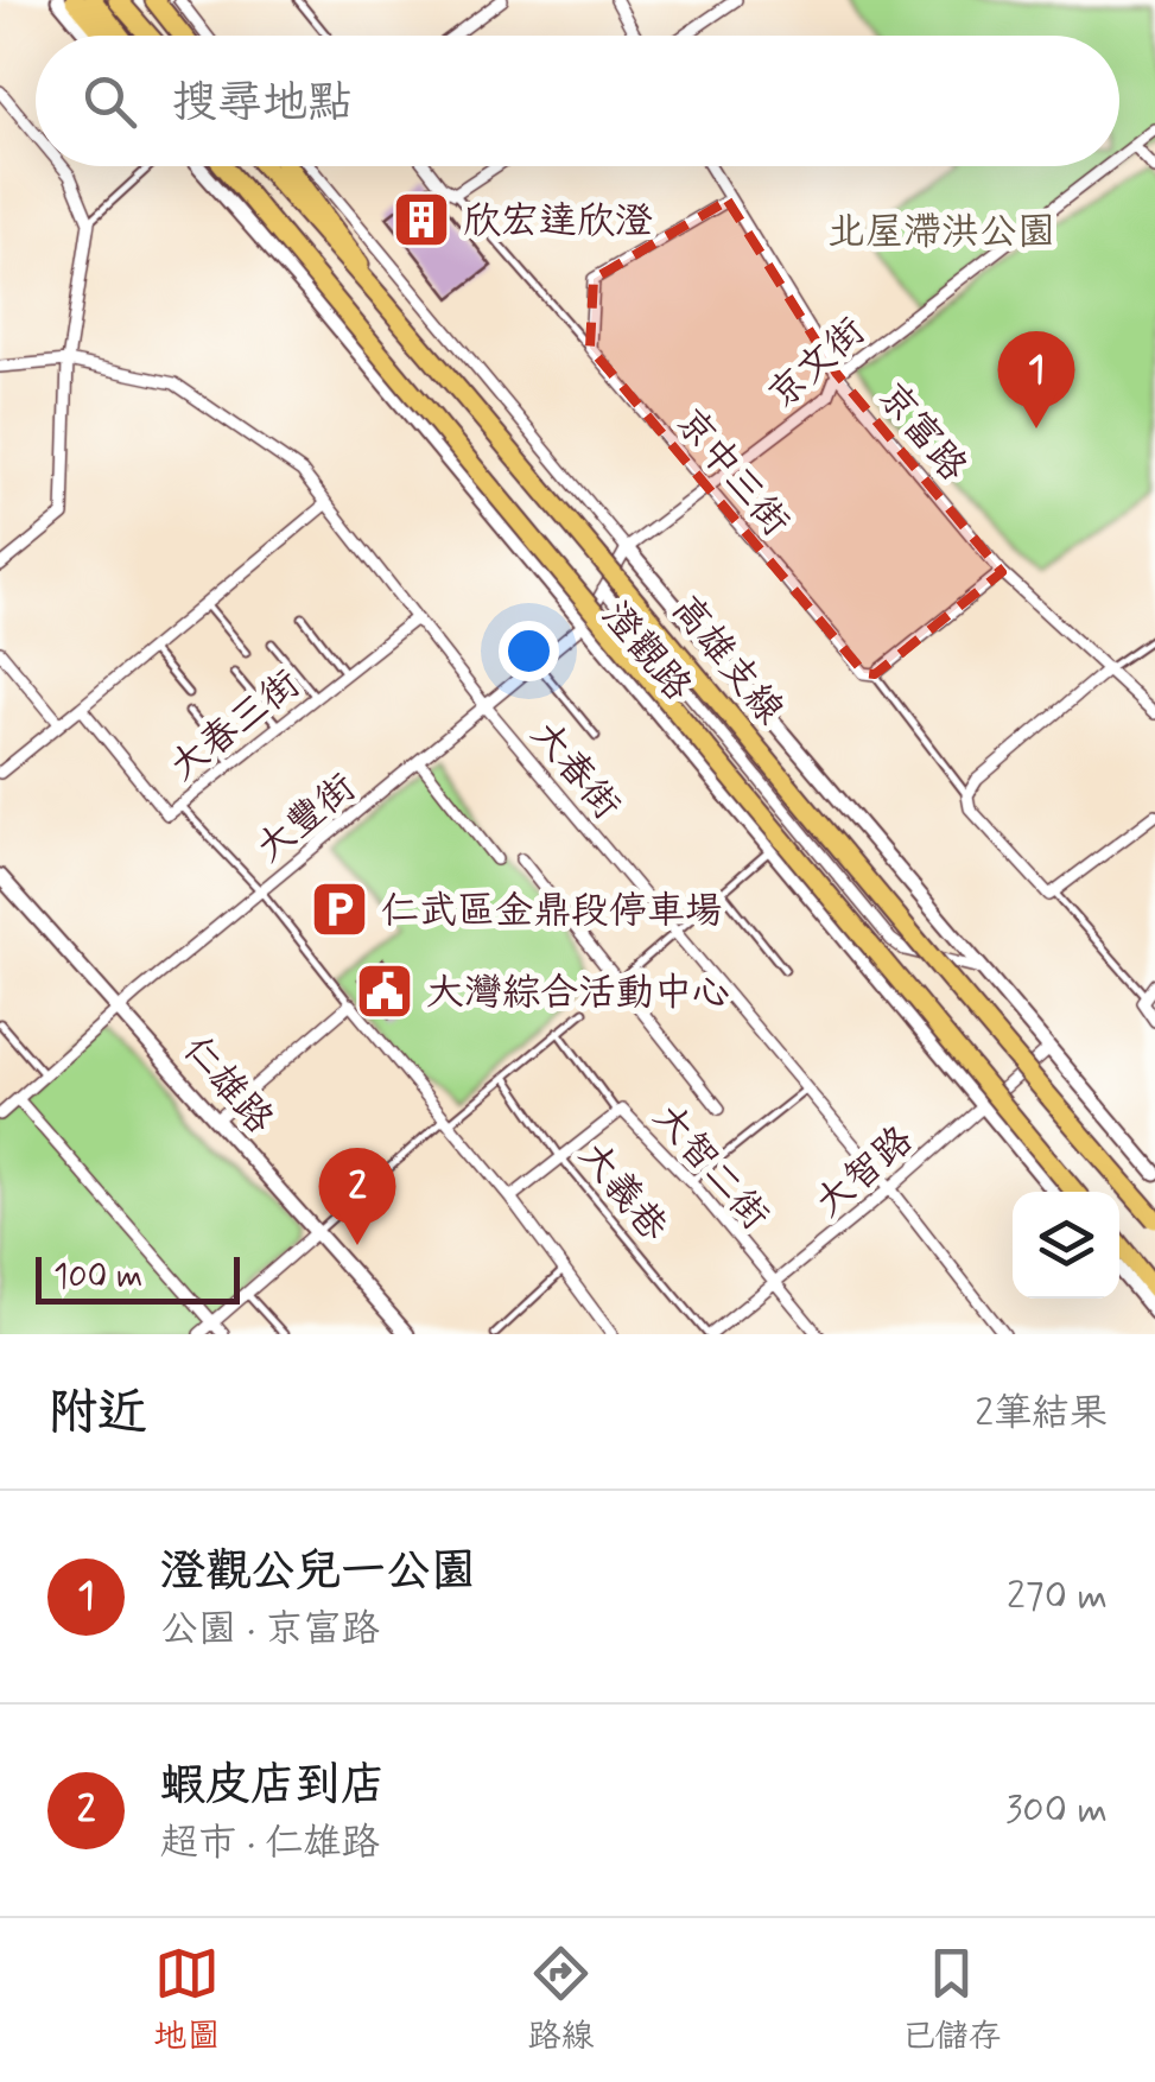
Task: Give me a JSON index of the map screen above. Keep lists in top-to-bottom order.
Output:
{
  "streets": {
    "highway": ["高雄支線"],
    "street": [
      "京文街",
      "京富路",
      "京中三街",
      "澄觀路",
      "大春三街",
      "大春街",
      "大豐街",
      "仁雄路",
      "大智二街",
      "大智路"
    ],
    "lane": ["大義巷"]
  },
  "crossings": [
    ["京文街", "京富路"],
    ["京文街", "京中三街"],
    ["京文街", "澄觀路"],
    ["京文街", "大豐街"],
    ["澄觀路", "大豐街"],
    ["澄觀路", "大智路"],
    ["大春三街", "大春街"],
    ["大春街", "大豐街"],
    ["大春街", "大智路"],
    ["大豐街", "仁雄路"],
    ["大智二街", "大智路"],
    ["大智二街", "大義巷"],
    ["大智路", "大義巷"]
  ],
  "parks": ["北屋滯洪公園"],
  "places": {
    "building": ["欣宏達欣澄"],
    "parking": ["仁武區金鼎段停車場"],
    "public building": ["大灣綜合活動中心"]
  },
  "scale_bar": "100 m",
  "page": {
    "search": "搜尋地點",
    "pins": ["1", "2"],
    "scale": "100 m",
    "heading": ["附近", "2筆結果"],
    "list": [
      {
        "mark": "1",
        "name": "澄觀公兒一公園",
        "note": "公園 · 京富路",
        "value": "270 m"
      },
      {
        "mark": "2",
        "name": "蝦皮店到店",
        "note": "超市 · 仁雄路",
        "value": "300 m"
      }
    ],
    "nav": ["地圖", "路線", "已儲存"]
  }
}
